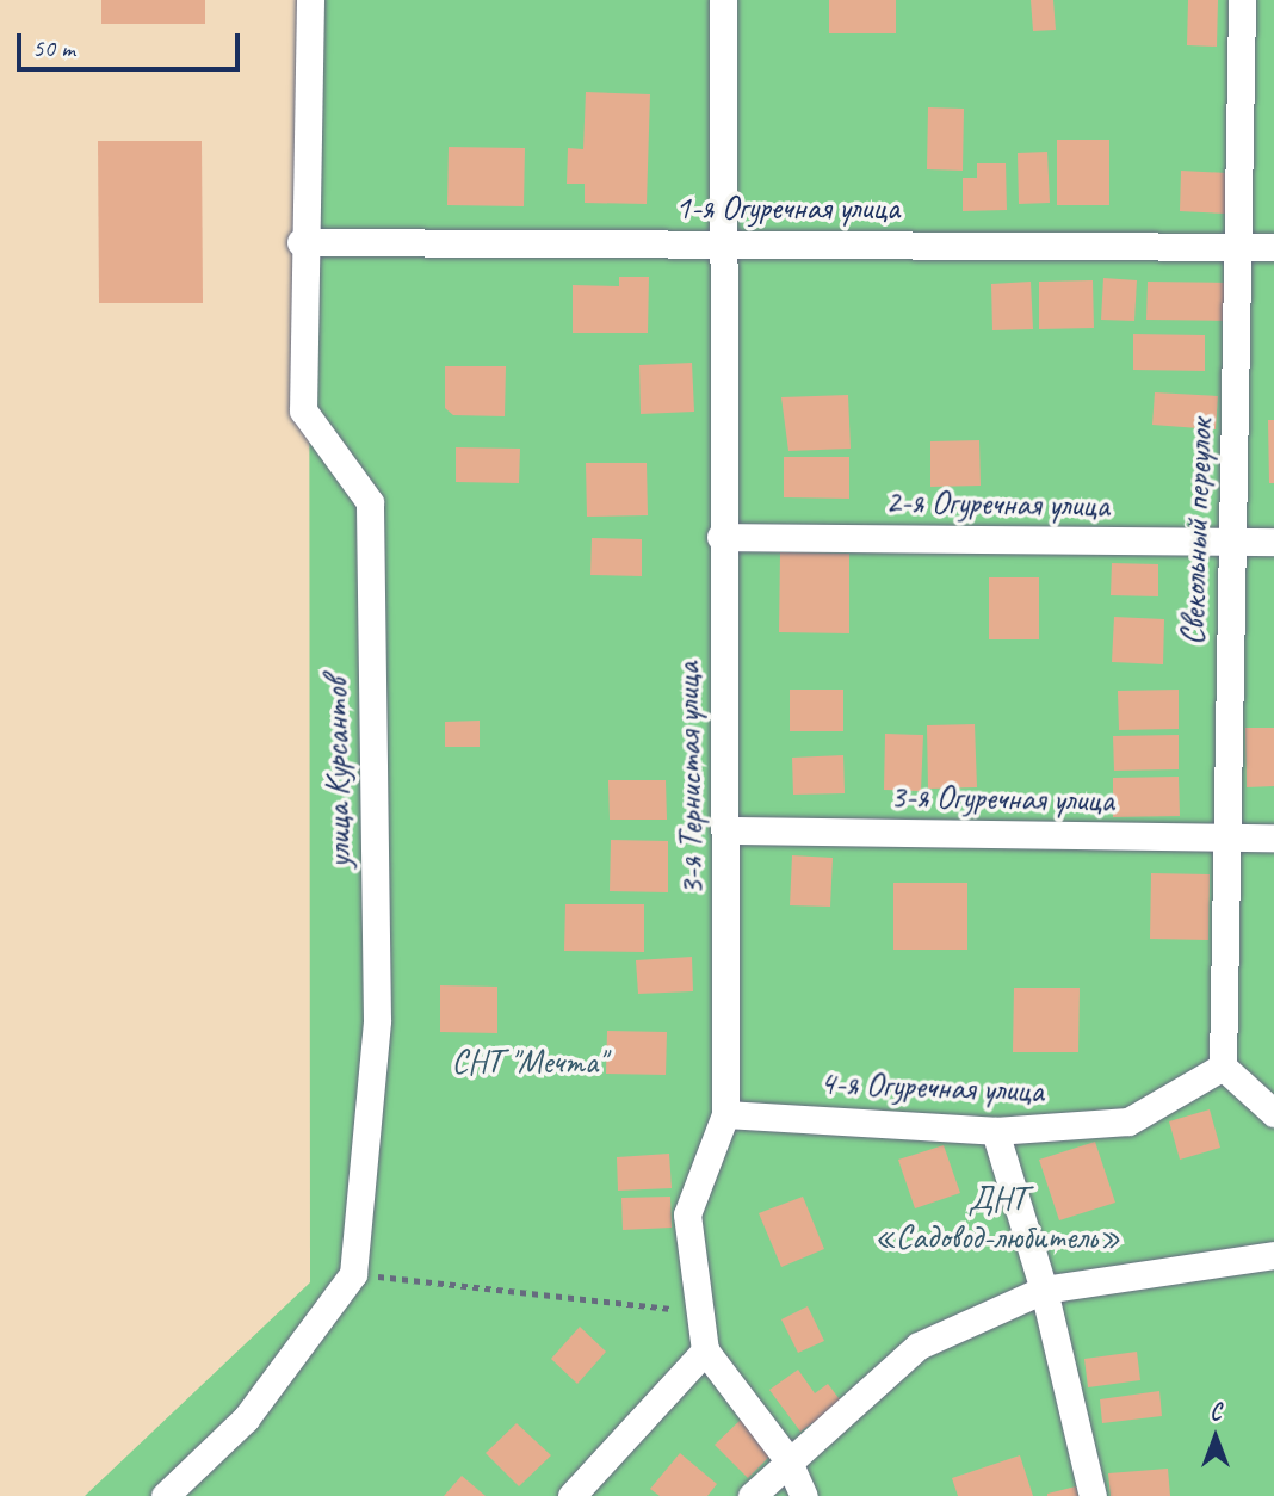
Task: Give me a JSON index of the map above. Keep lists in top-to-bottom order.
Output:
{
  "streets": {
    "street": [
      "1-я Огуречная улица",
      "2-я Огуречная улица",
      "Свекольный переулок",
      "улица Курсантов",
      "3-я Тернистая улица",
      "3-я Огуречная улица",
      "4-я Огуречная улица"
    ]
  },
  "crossings": [
    ["1-я Огуречная улица", "Свекольный переулок"],
    ["1-я Огуречная улица", "улица Курсантов"],
    ["1-я Огуречная улица", "3-я Тернистая улица"],
    ["2-я Огуречная улица", "Свекольный переулок"],
    ["2-я Огуречная улица", "3-я Тернистая улица"],
    ["Свекольный переулок", "3-я Огуречная улица"],
    ["Свекольный переулок", "4-я Огуречная улица"],
    ["3-я Тернистая улица", "3-я Огуречная улица"],
    ["3-я Тернистая улица", "4-я Огуречная улица"]
  ],
  "parks": ["СНТ \"Мечта\"", "ДНТ «Садовод-любитель»"],
  "scale_bar": "50 m",
  "north": "top"
}
